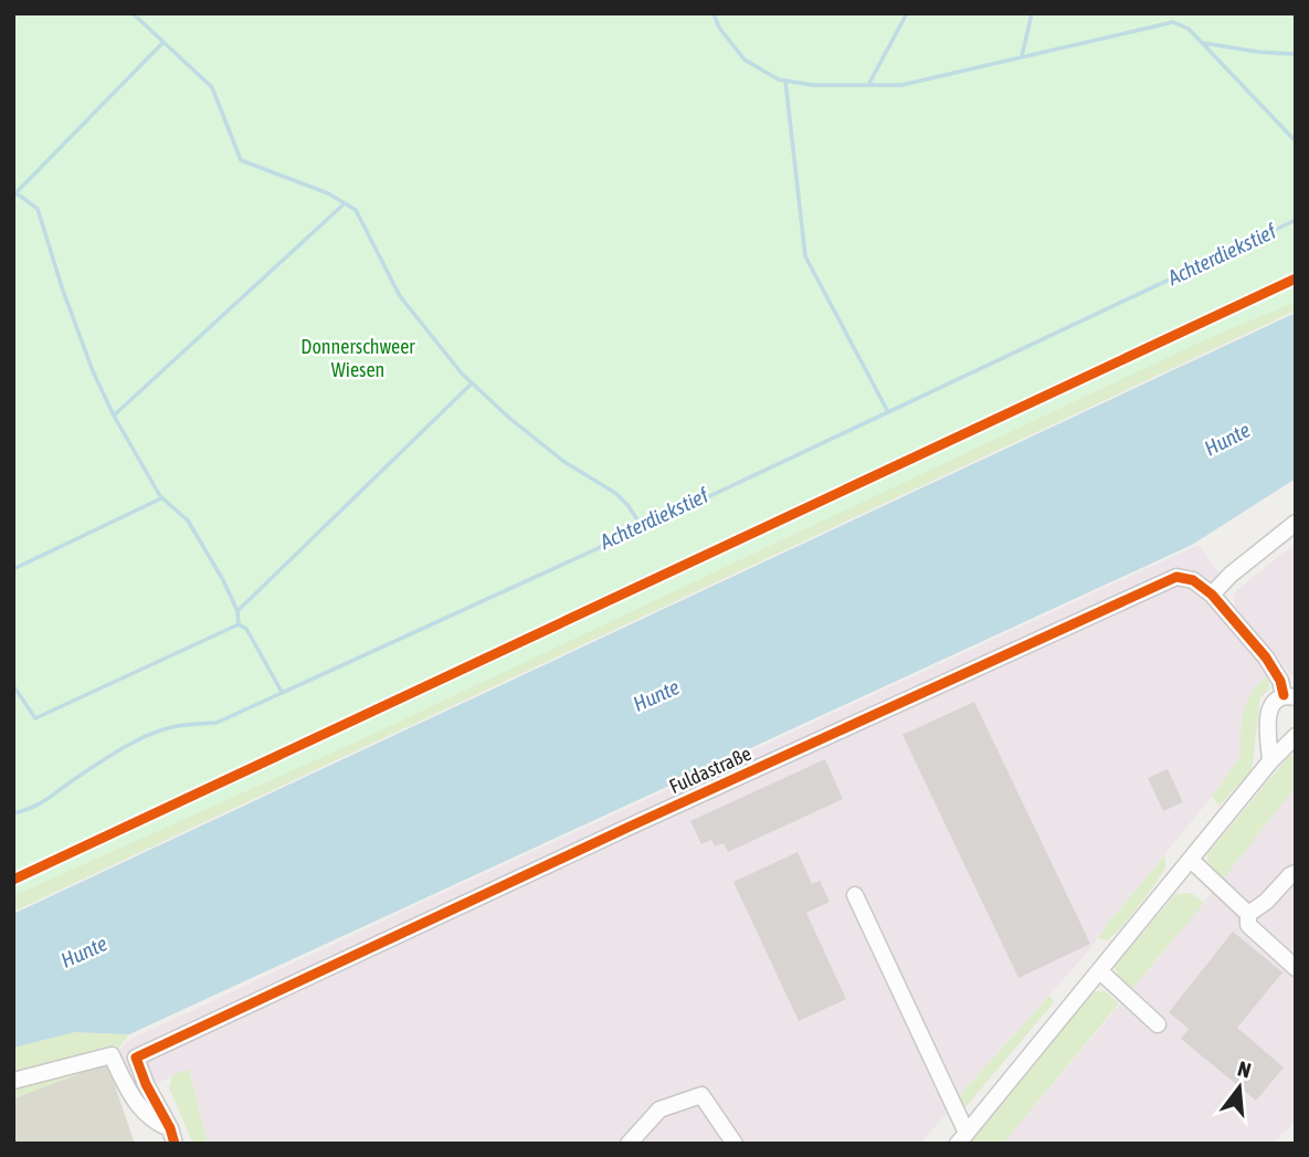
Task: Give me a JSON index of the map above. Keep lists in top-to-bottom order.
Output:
{
  "streets": {
    "street": ["Fuldastraße"]
  },
  "water": ["Achterdiekstief", "Hunte"],
  "parks": ["Donnerschweer Wiesen"],
  "north": "top"
}
